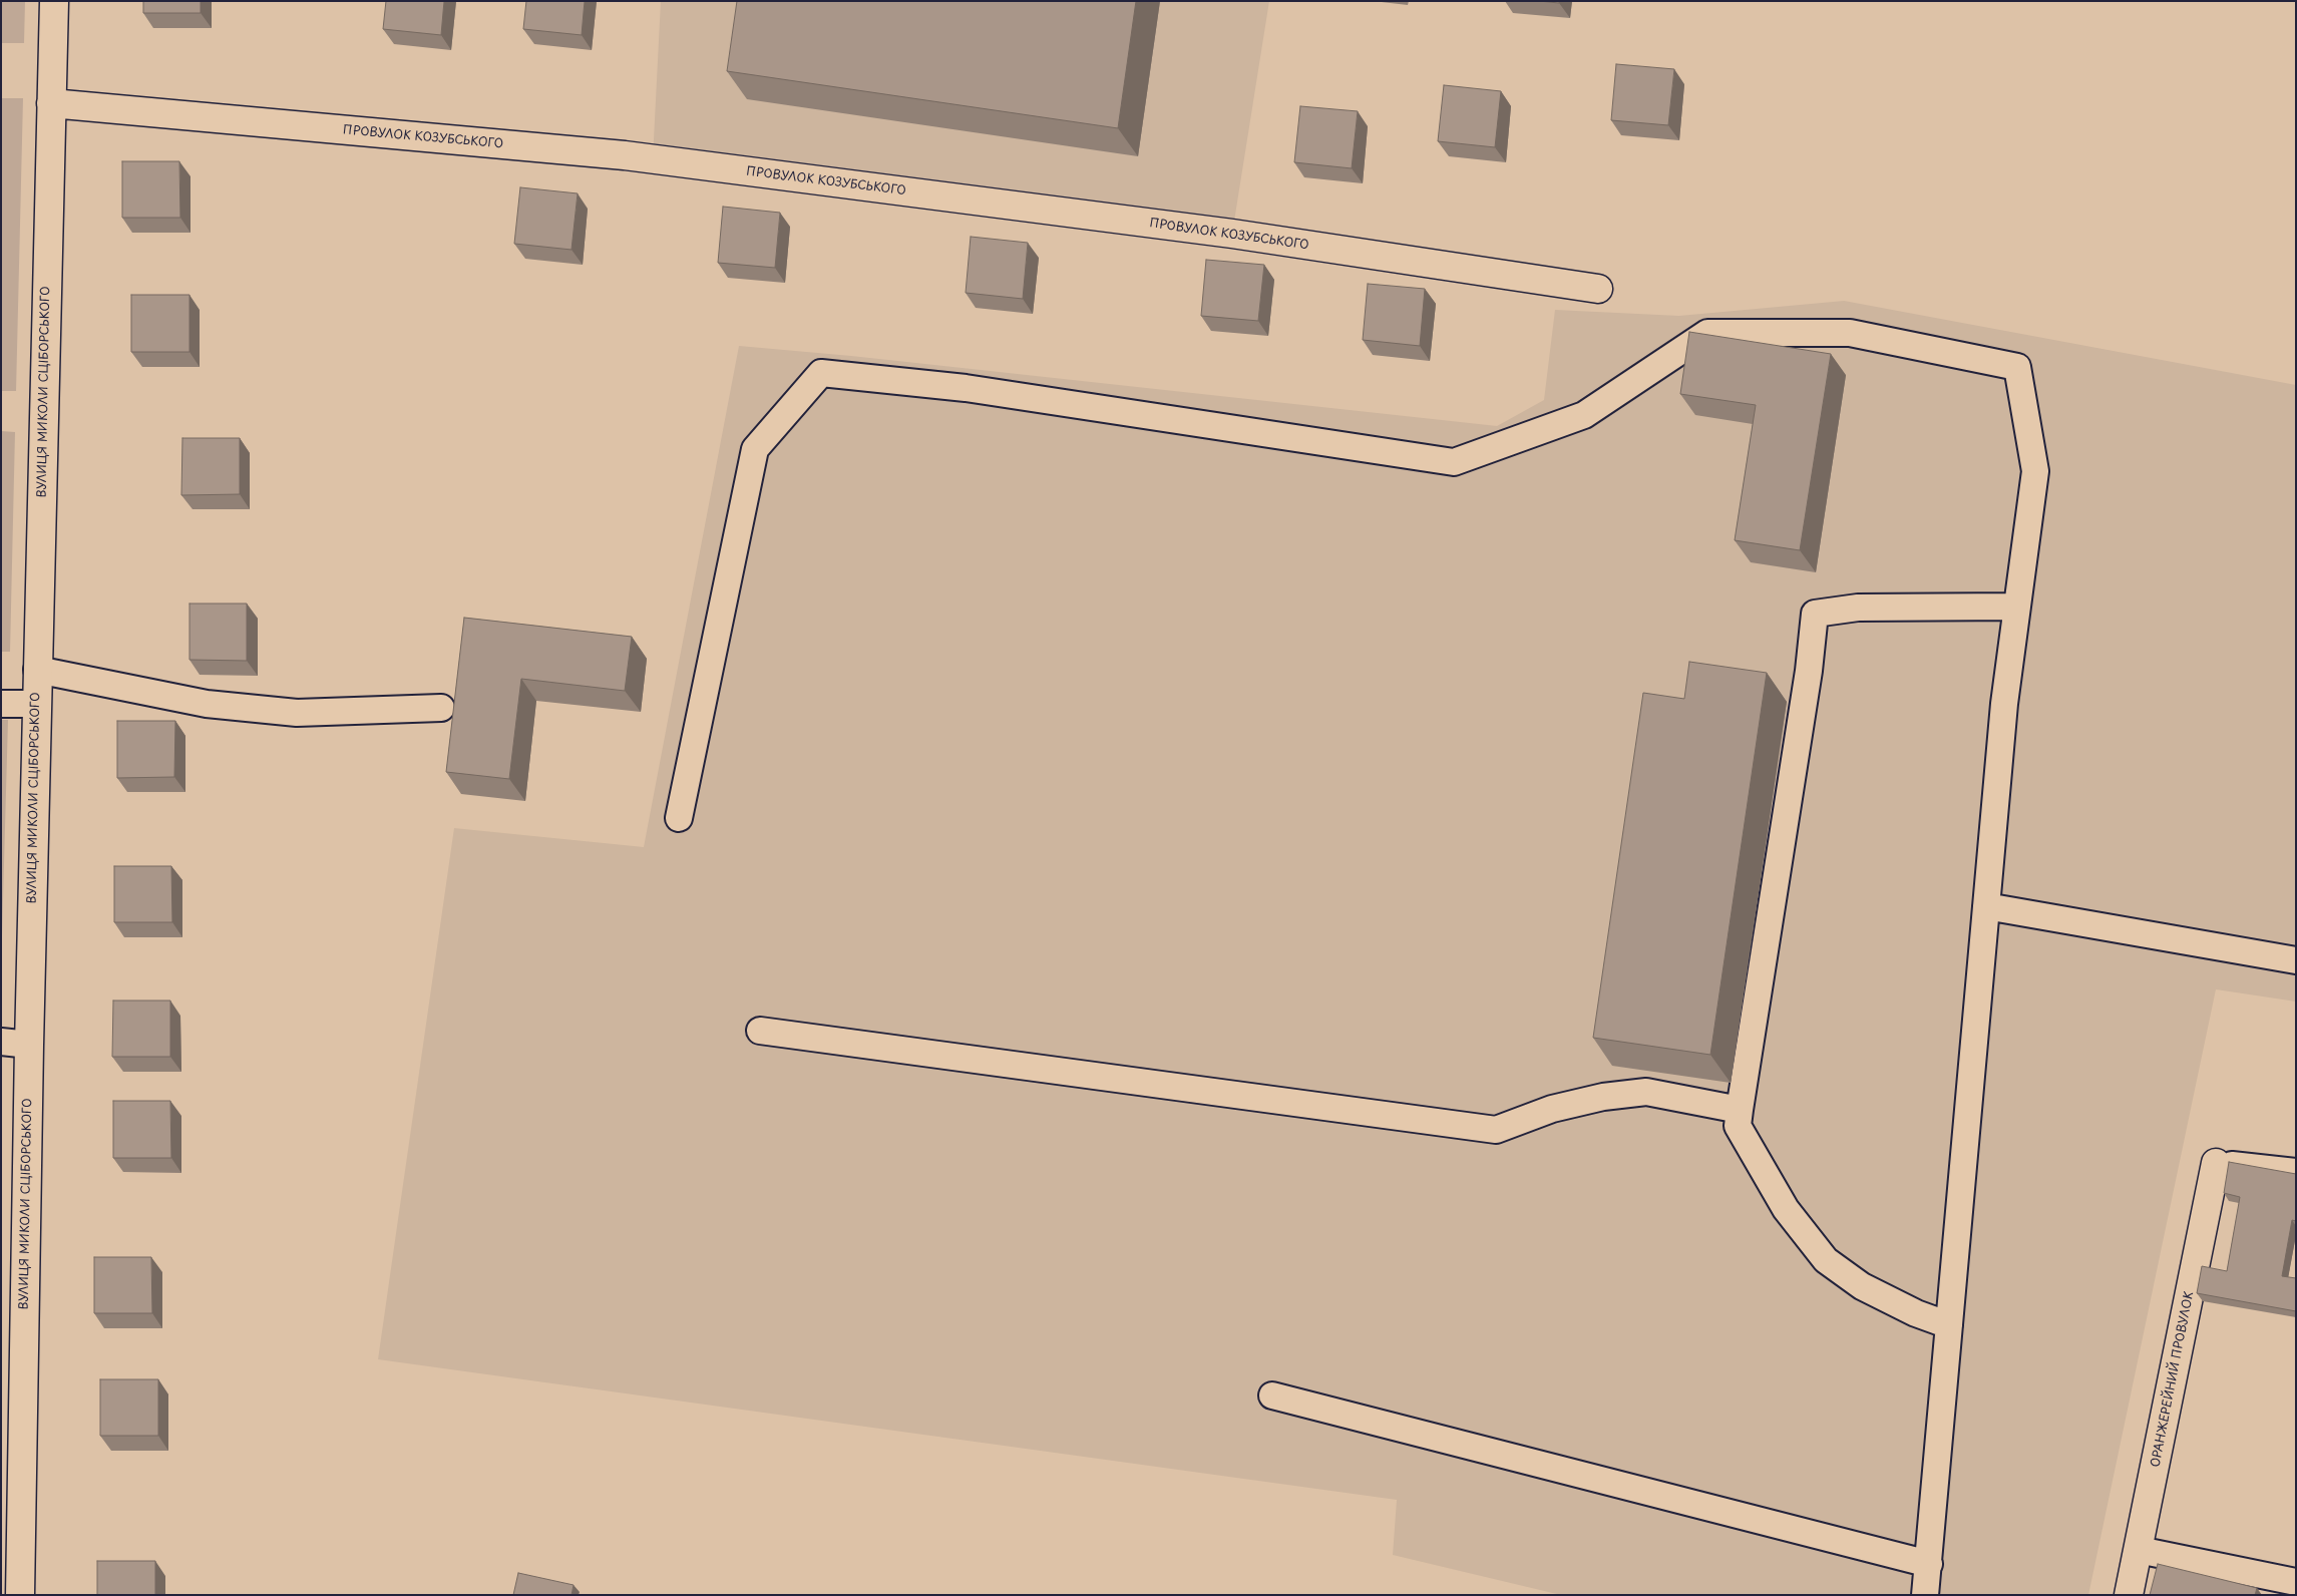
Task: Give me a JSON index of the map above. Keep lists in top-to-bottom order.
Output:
{
  "streets": {
    "street": ["ПРОВУЛОК КОЗУБСЬКОГО", "ВУЛИЦЯ МИКОЛИ СЦІБОРСЬКОГО", "ОРАНЖЕРЕЙНИЙ ПРОВУЛОК"]
  },
  "crossings": [
    ["ПРОВУЛОК КОЗУБСЬКОГО", "ВУЛИЦЯ МИКОЛИ СЦІБОРСЬКОГО"]
  ]
}
